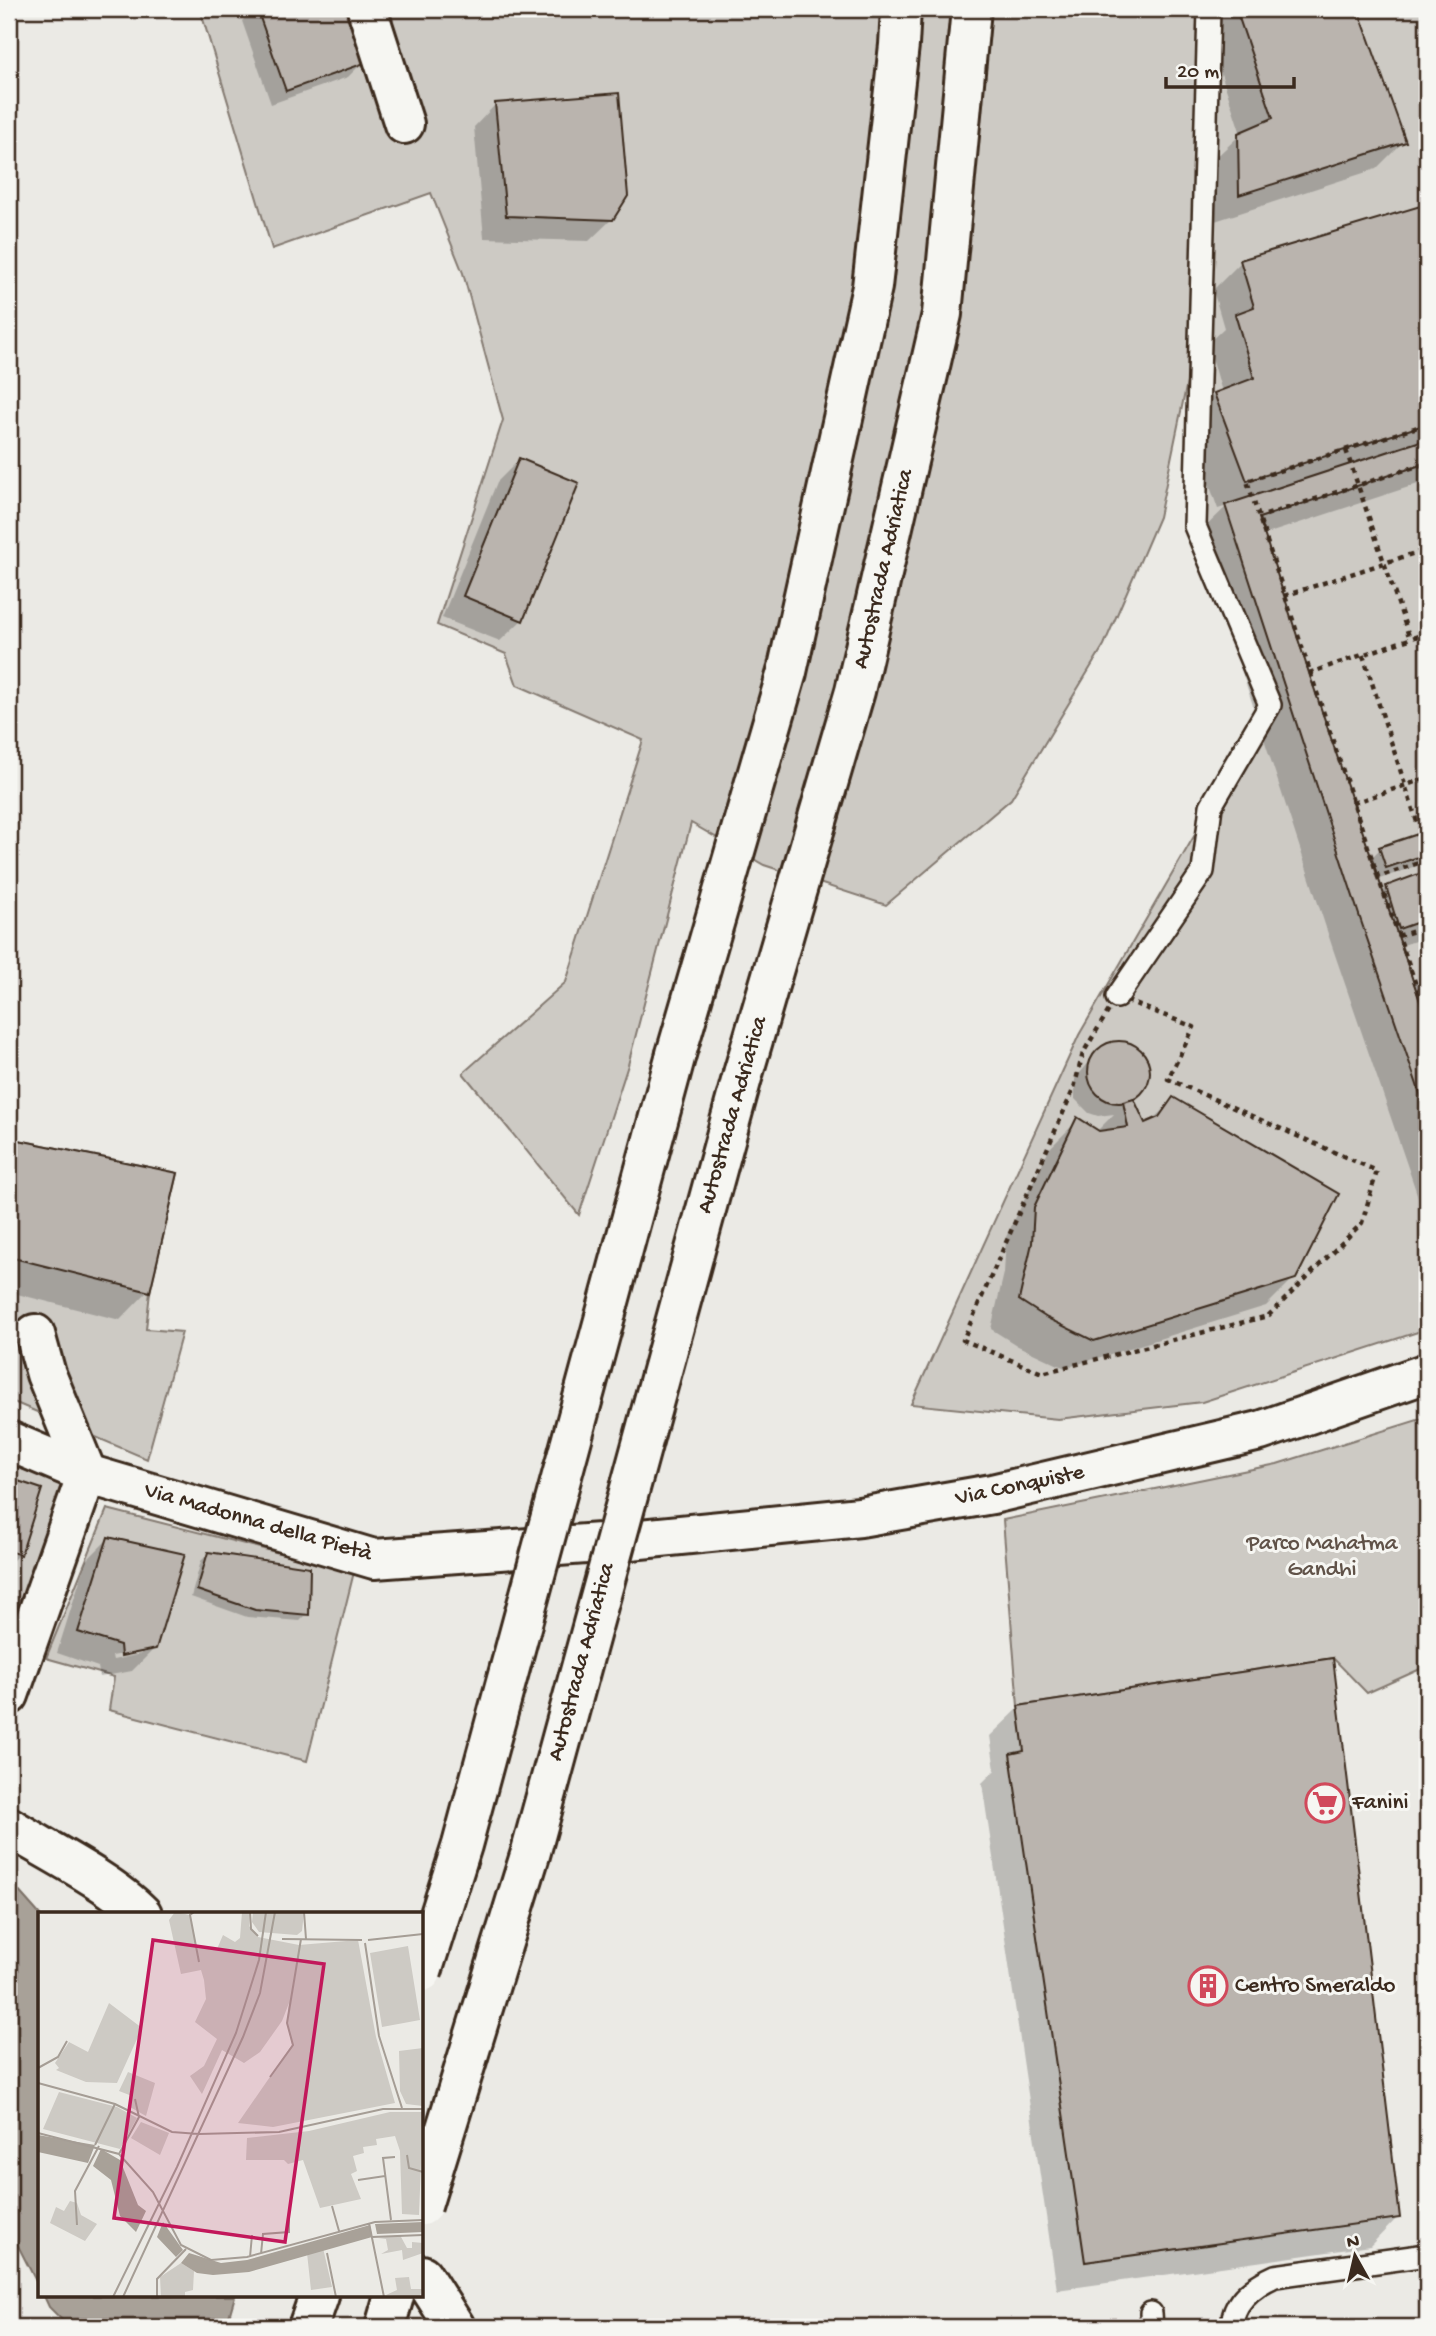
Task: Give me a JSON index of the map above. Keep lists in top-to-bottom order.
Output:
{
  "streets": {
    "main road": ["Autostrada Adriatica", "Via Conquiste", "Via Madonna della Pietà"]
  },
  "crossings": [
    ["Via Conquiste", "Via Madonna della Pietà"]
  ],
  "parks": ["Parco Mahatma Gandhi"],
  "places": {
    "supermarket": ["Fanini"],
    "building": ["Centro Smeraldo"]
  },
  "scale_bar": "20 m",
  "north": "top"
}
